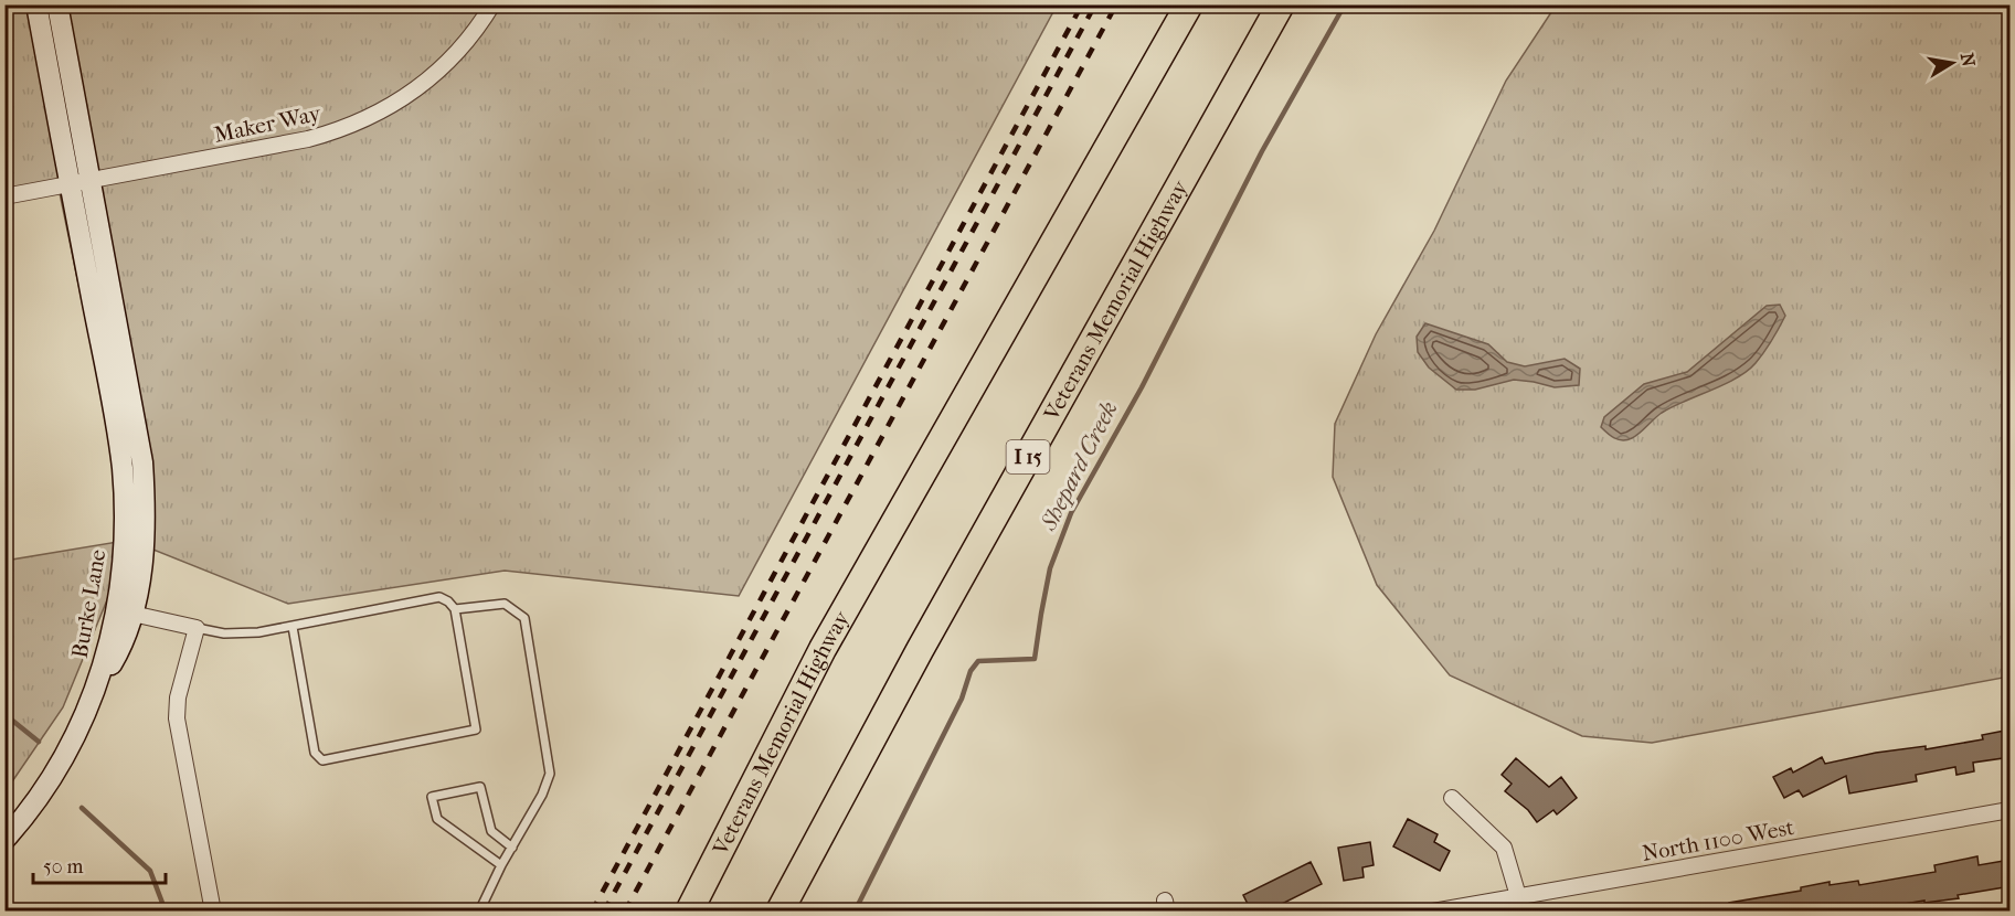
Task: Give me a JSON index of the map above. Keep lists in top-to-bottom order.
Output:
{
  "streets": {
    "highway": ["Veterans Memorial Highway", "I 15"],
    "street": ["Maker Way", "Burke Lane", "North 1100 West"]
  },
  "crossings": [
    ["Maker Way", "Burke Lane"]
  ],
  "water": ["Shepard Creek"],
  "scale_bar": "50 m",
  "north": "right"
}
